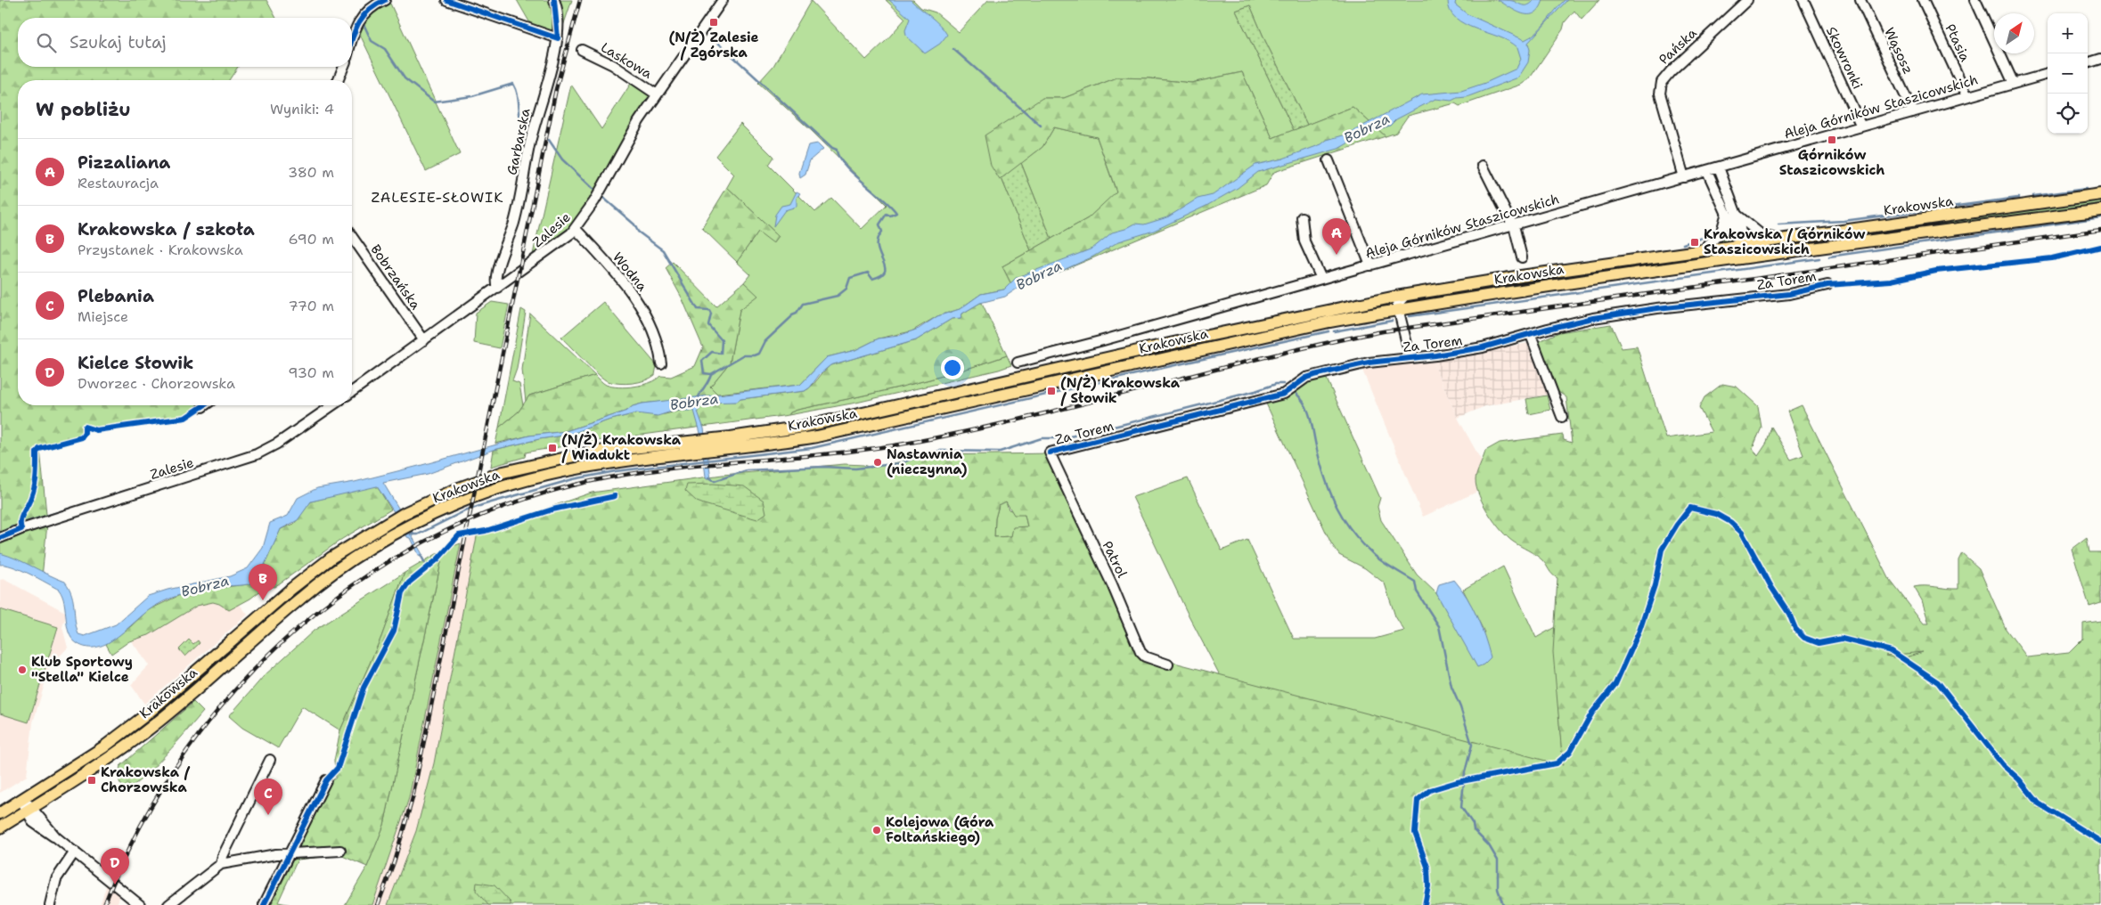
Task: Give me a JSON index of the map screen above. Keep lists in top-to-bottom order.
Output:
{
  "streets": {
    "main road": ["Krakowska"],
    "street": [
      "Ptasia",
      "Pańska",
      "Wąsosz",
      "Skowronki",
      "Laskowa",
      "Aleja Górników Staszicowskich",
      "Garbarska",
      "Zalesie",
      "Wodna",
      "Bobrzańska",
      "Za Torem",
      "Patrol"
    ]
  },
  "crossings": [
    ["Ptasia", "Aleja Górników Staszicowskich"],
    ["Pańska", "Aleja Górników Staszicowskich"],
    ["Wąsosz", "Aleja Górników Staszicowskich"],
    ["Skowronki", "Aleja Górników Staszicowskich"],
    ["Laskowa", "Zalesie"],
    ["Garbarska", "Zalesie"],
    ["Zalesie", "Wodna"],
    ["Zalesie", "Bobrzańska"],
    ["Za Torem", "Patrol"]
  ],
  "districts": ["ZALESIE-SŁOWIK"],
  "water": ["Bobrza"],
  "places": {
    "transit": [
      "(N/Ż) Zalesie / Zgórska",
      "Górników Staszicowskich",
      "Krakowska / Górników Staszicowskich",
      "(N/Ż) Krakowska / Słowik",
      "(N/Ż) Krakowska / Wiadukt",
      "Krakowska / Chorzowska"
    ],
    "other": ["Nastawnia (nieczynna)", "Klub Sportowy \"Stella\" Kielce", "Kolejowa (Góra Foltańskiego)"]
  },
  "north": "top right",
  "page": {
    "map_buttons": ["+", "−"],
    "search": "Szukaj tutaj",
    "heading": ["W pobliżu", "Wyniki: 4"],
    "list": [
      {
        "mark": "A",
        "name": "Pizzaliana",
        "note": "Restauracja",
        "value": "380 m"
      },
      {
        "mark": "B",
        "name": "Krakowska / szkoła",
        "note": "Przystanek · Krakowska",
        "value": "690 m"
      },
      {
        "mark": "C",
        "name": "Plebania",
        "note": "Miejsce",
        "value": "770 m"
      },
      {
        "mark": "D",
        "name": "Kielce Słowik",
        "note": "Dworzec · Chorzowska",
        "value": "930 m"
      }
    ],
    "pins": [
      "A",
      "B",
      "C",
      "D"
    ]
  }
}
